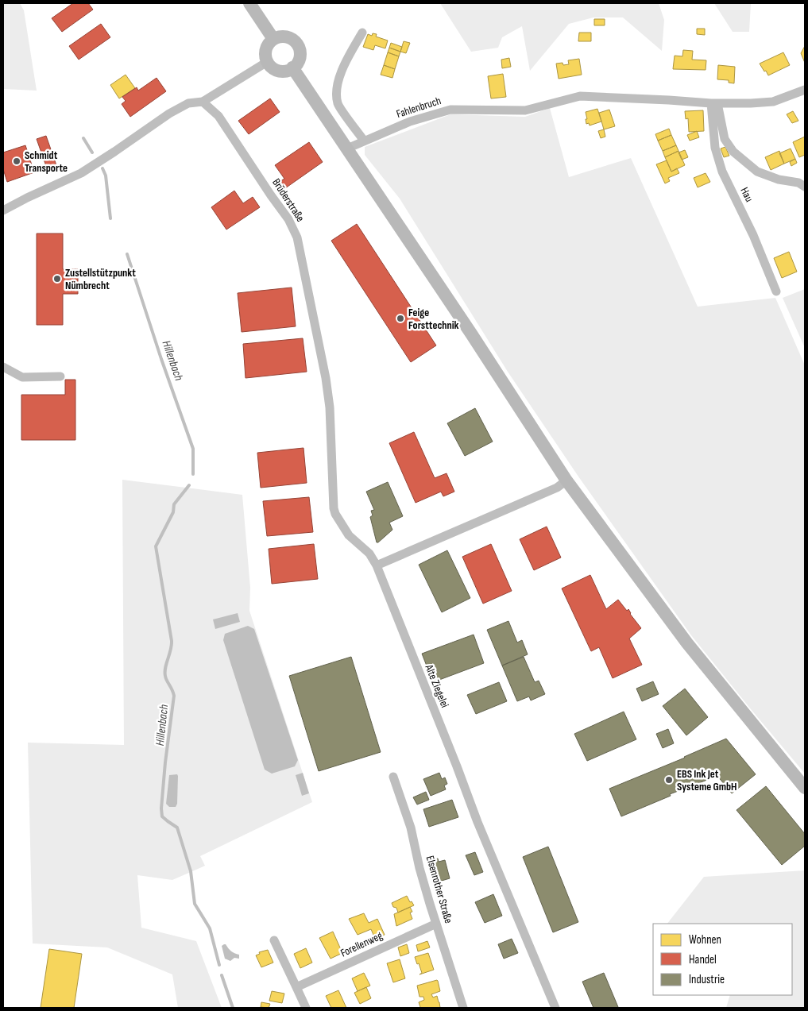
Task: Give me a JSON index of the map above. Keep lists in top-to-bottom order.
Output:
{
  "streets": {
    "street": [
      "Fahlenbruch",
      "Hau",
      "Brüderstraße",
      "Alte Ziegelei",
      "Elsenrother Straße",
      "Forellenweg"
    ]
  },
  "crossings": [
    ["Fahlenbruch", "Hau"],
    ["Brüderstraße", "Alte Ziegelei"],
    ["Elsenrother Straße", "Forellenweg"]
  ],
  "water": ["Hillenbach"],
  "places": [
    "Schmidt Transporte",
    "Zustellstützpunkt Nümbrecht",
    "Feige Forsttechnik",
    "EBS Ink Jet Systeme GmbH"
  ],
  "legend": ["Wohnen", "Handel", "Industrie"]
}
